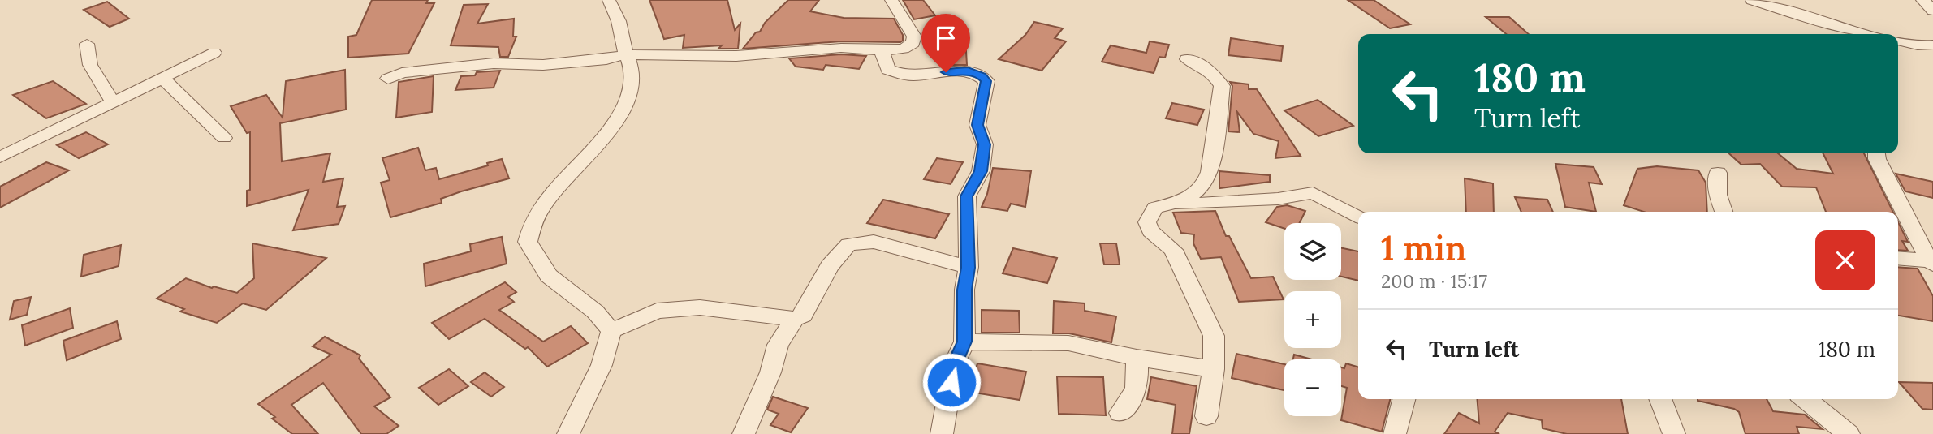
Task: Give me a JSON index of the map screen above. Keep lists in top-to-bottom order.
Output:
{
  "page": {
    "turn": ["180 m", "Turn left"],
    "heading": ["1 min", "200 m · 15:17"],
    "map_buttons": ["+", "−"],
    "list": [
      {
        "name": "Turn left",
        "value": "180 m"
      }
    ]
  }
}
